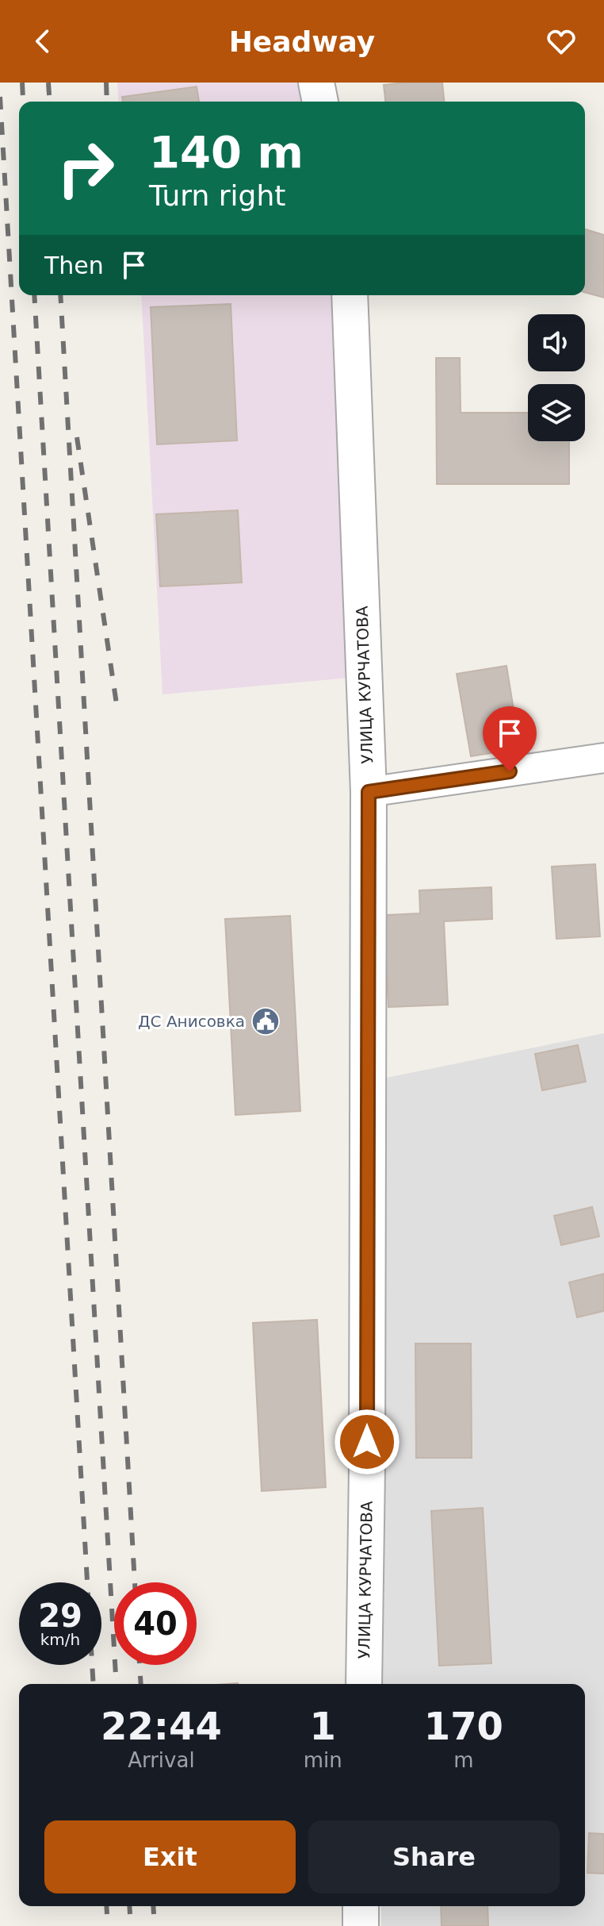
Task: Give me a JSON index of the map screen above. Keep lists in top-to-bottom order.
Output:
{
  "streets": {
    "street": ["УЛИЦА КУРЧАТОВА"]
  },
  "places": {
    "public building": ["ДС Анисовка"]
  },
  "page": {
    "header": "Headway",
    "turn": ["140 m", "Turn right"],
    "then": "Then",
    "speed": "29 km/h",
    "limit": "40",
    "eta": [
      "22:44",
      "Arrival",
      "1",
      "min",
      "170",
      "m"
    ],
    "buttons": ["Exit", "Share"]
  }
}
